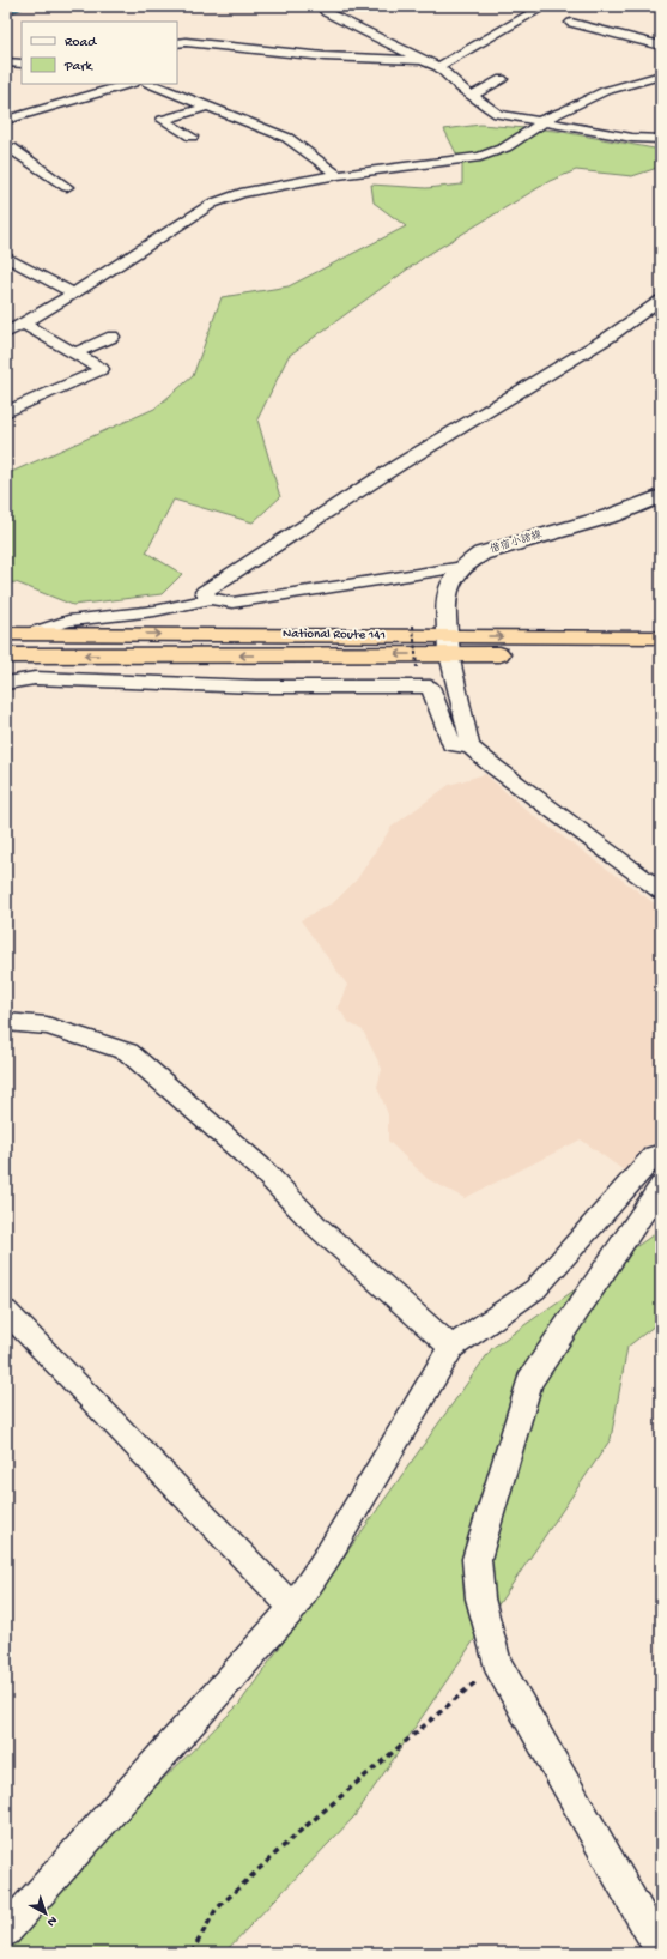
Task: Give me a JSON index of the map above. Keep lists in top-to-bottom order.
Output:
{
  "streets": {
    "highway": ["National Route 141"],
    "main road": ["借宿小諸線"]
  },
  "crossings": [
    ["借宿小諸線", "National Route 141"]
  ],
  "legend": ["Road", "Park"],
  "north": "bottom right"
}
